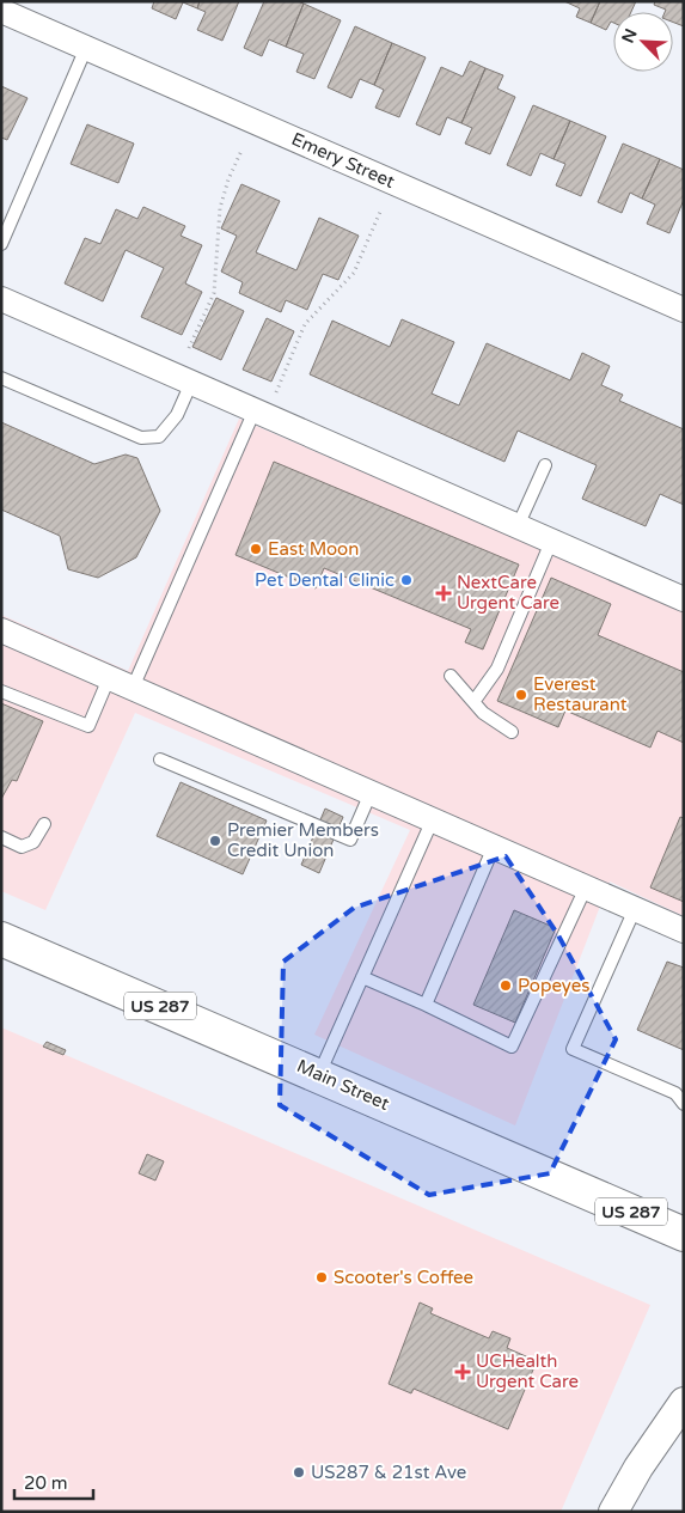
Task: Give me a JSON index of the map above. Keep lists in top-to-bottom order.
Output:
{
  "streets": {
    "highway": ["US 287", "Main Street"],
    "street": ["Emery Street"]
  },
  "places": {
    "other": [
      "East Moon",
      "Pet Dental Clinic",
      "Everest Restaurant",
      "Premier Members Credit Union",
      "Popeyes",
      "Scooter's Coffee",
      "US287 & 21st Ave"
    ],
    "health": ["NextCare Urgent Care", "UCHealth Urgent Care"]
  },
  "scale_bar": "20 m",
  "north": "top left"
}
